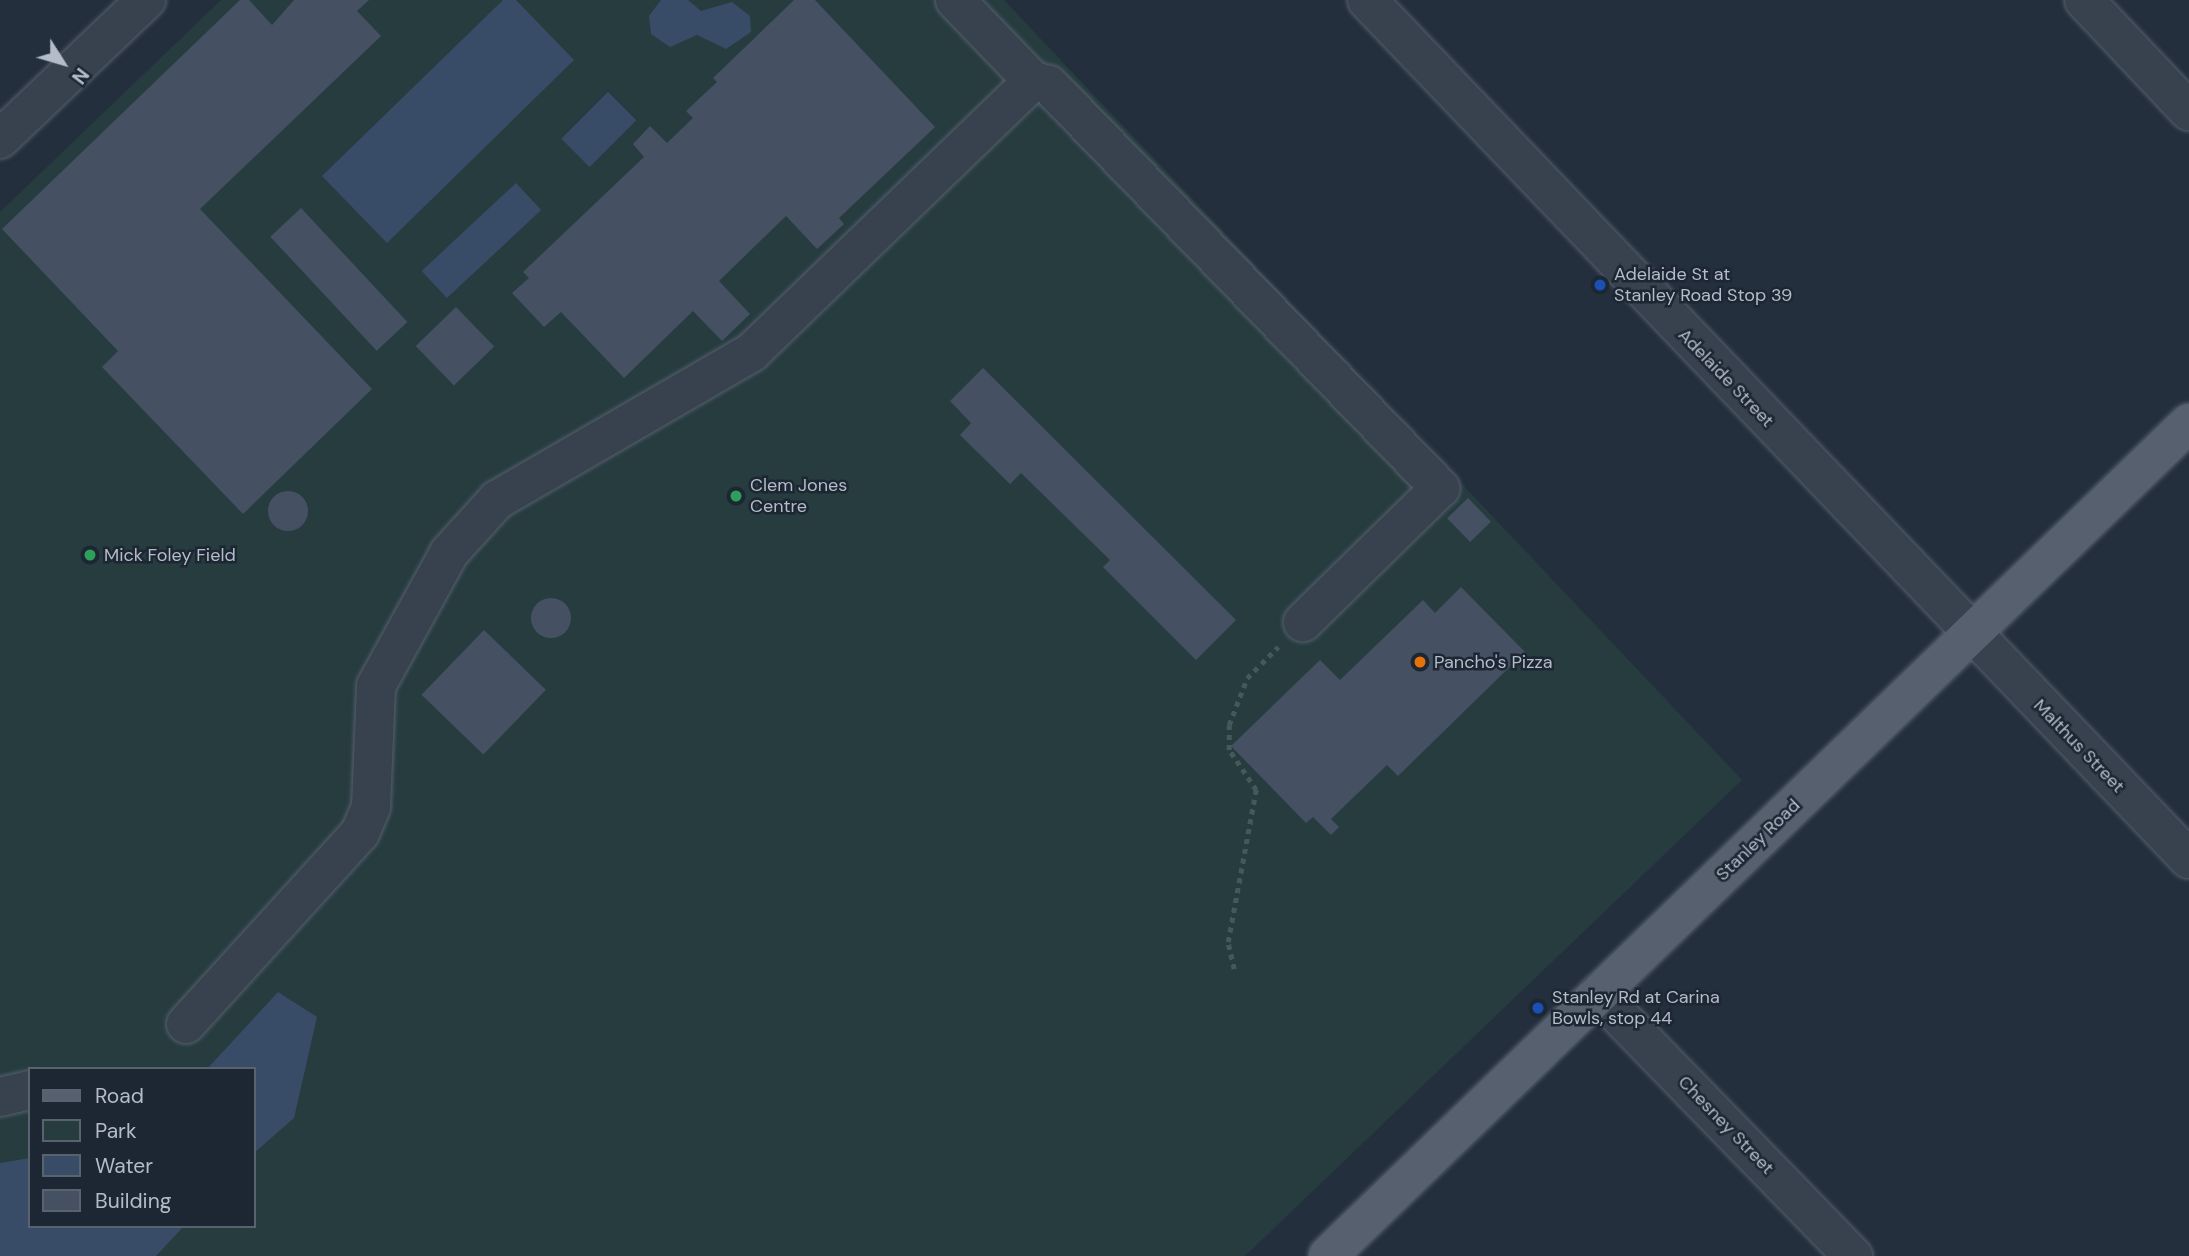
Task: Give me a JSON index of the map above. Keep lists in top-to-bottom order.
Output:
{
  "streets": {
    "main road": ["Stanley Road"],
    "street": ["Adelaide Street", "Malthus Street", "Chesney Street"]
  },
  "crossings": [
    ["Adelaide Street", "Malthus Street"],
    ["Adelaide Street", "Stanley Road"],
    ["Malthus Street", "Stanley Road"],
    ["Stanley Road", "Chesney Street"]
  ],
  "places": [
    "Adelaide St at Stanley Road Stop 39",
    "Clem Jones Centre",
    "Mick Foley Field",
    "Pancho's Pizza",
    "Stanley Rd at Carina Bowls, stop 44"
  ],
  "legend": [
    "Road",
    "Park",
    "Water",
    "Building"
  ],
  "north": "bottom right"
}
